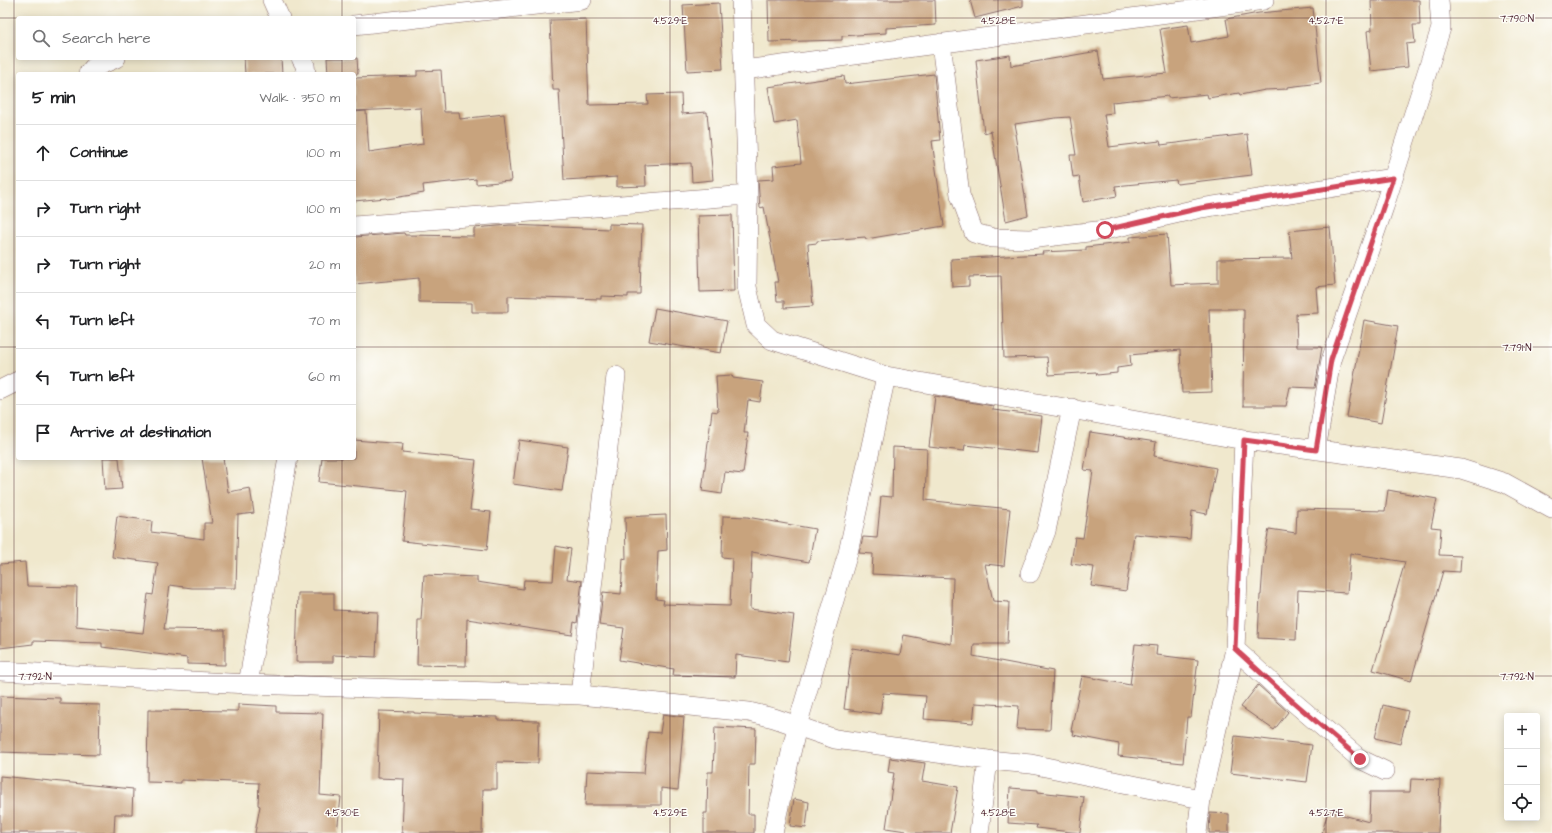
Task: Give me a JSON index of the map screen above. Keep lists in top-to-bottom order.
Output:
{
  "page": {
    "search": "Search here",
    "heading": ["5 min", "Walk · 350 m"],
    "list": [
      ["Continue", "100 m"],
      ["Turn right", "100 m"],
      ["Turn right", "20 m"],
      ["Turn left", "70 m"],
      ["Turn left", "60 m"],
      "Arrive at destination"
    ],
    "map_buttons": ["+", "−"]
  },
  "coordinates": [
    "7.790°N",
    "4.529°E",
    "4.528°E",
    "4.527°E",
    "7.791°N",
    "7.792°N",
    "4.530°E"
  ]
}
